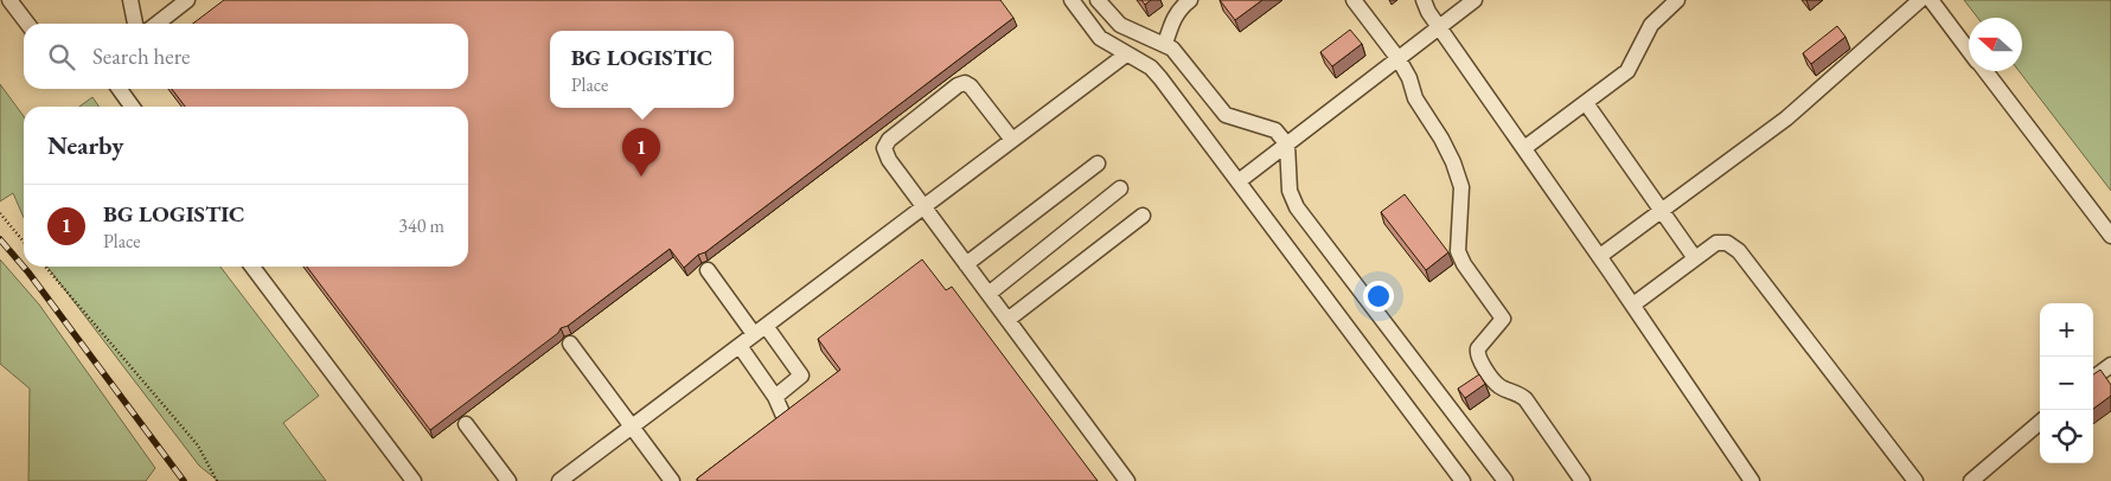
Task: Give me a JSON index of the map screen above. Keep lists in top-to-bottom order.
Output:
{
  "north": "left",
  "page": {
    "search": "Search here",
    "popup": ["BG LOGISTIC", "Place"],
    "heading": "Nearby",
    "pins": "1",
    "list": [
      {
        "mark": "1",
        "name": "BG LOGISTIC",
        "note": "Place",
        "value": "340 m"
      }
    ],
    "map_buttons": ["+", "−"]
  }
}
